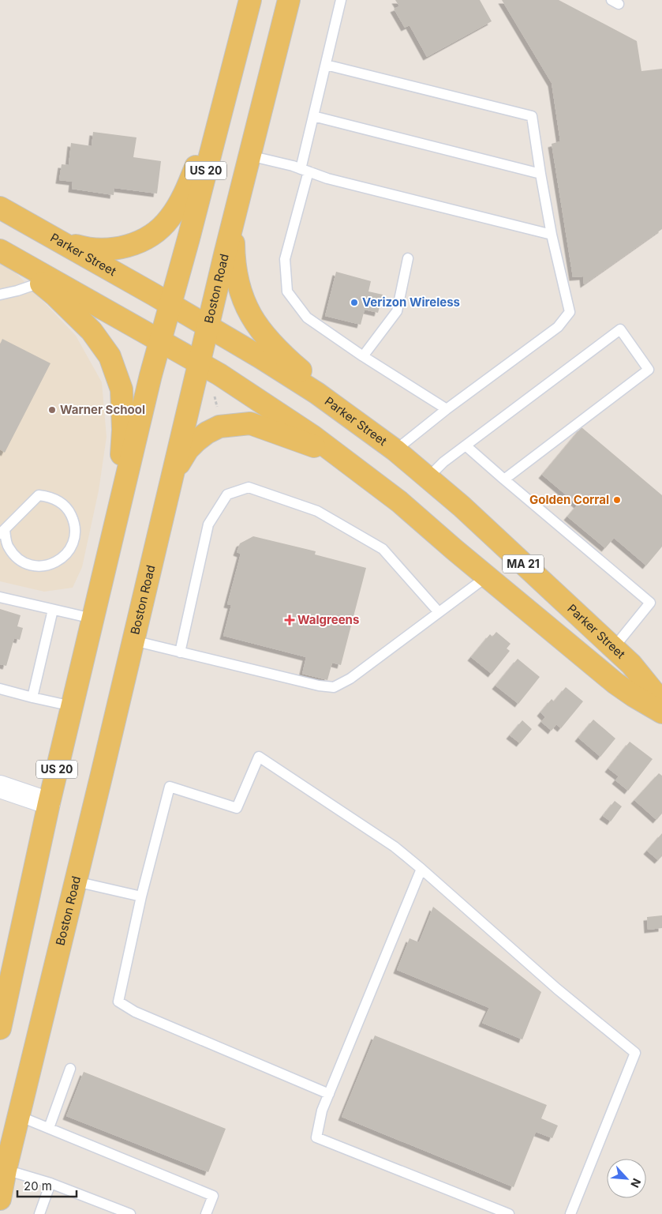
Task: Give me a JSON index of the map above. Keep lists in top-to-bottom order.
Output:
{
  "streets": {
    "main road": [
      "US 20",
      "Parker Street",
      "Boston Road",
      "MA 21"
    ]
  },
  "crossings": [
    ["US 20", "Parker Street"],
    ["Parker Street", "Boston Road"]
  ],
  "places": {
    "other": ["Verizon Wireless", "Warner School", "Golden Corral"],
    "health": ["Walgreens"]
  },
  "scale_bar": "20 m",
  "north": "bottom right"
}
